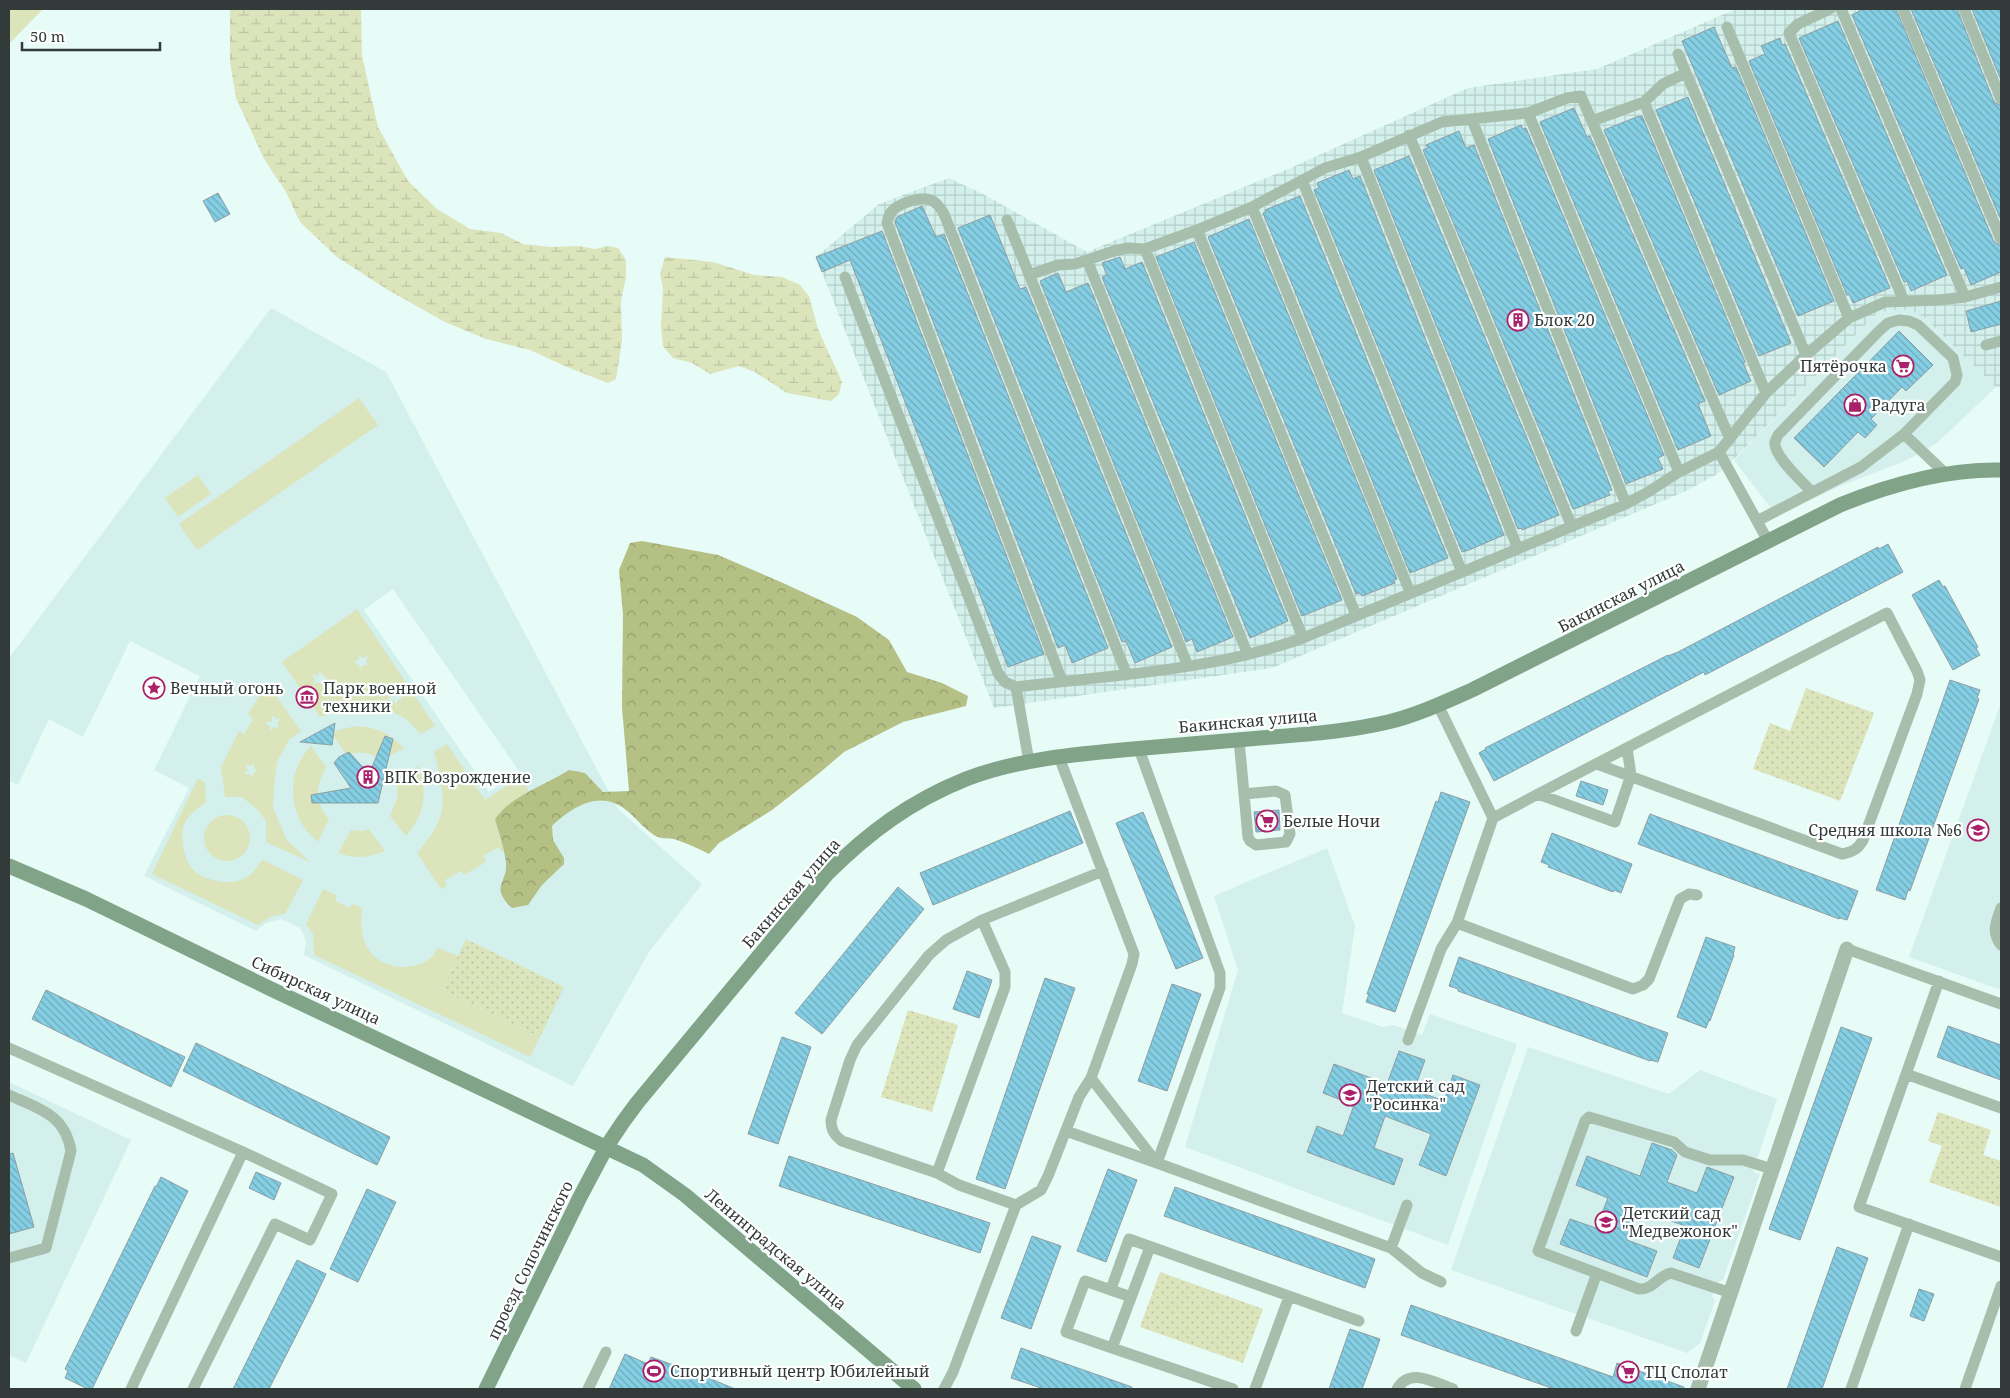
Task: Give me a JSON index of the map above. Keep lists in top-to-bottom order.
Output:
{
  "streets": {
    "street": [
      "Бакинская улица",
      "Сибирская улица",
      "Ленинградская улица",
      "проезд Сопочинского"
    ]
  },
  "crossings": [
    ["Бакинская улица", "Сибирская улица"],
    ["Бакинская улица", "Ленинградская улица"],
    ["Бакинская улица", "проезд Сопочинского"],
    ["Сибирская улица", "Ленинградская улица"],
    ["Сибирская улица", "проезд Сопочинского"],
    ["Ленинградская улица", "проезд Сопочинского"]
  ],
  "places": {
    "building": ["Блок 20", "ВПК Возрождение"],
    "supermarket": ["Пятёрочка", "Белые Ночи", "ТЦ Сполат"],
    "shop": ["Радуга"],
    "place": ["Вечный огонь"],
    "museum": ["Парк военной техники"],
    "school or university": ["Средняя школа №6", "Детский сад \"Росинка\"", "Детский сад \"Медвежонок\""],
    "sports": ["Спортивный центр Юбилейный"]
  },
  "scale_bar": "50 m"
}
